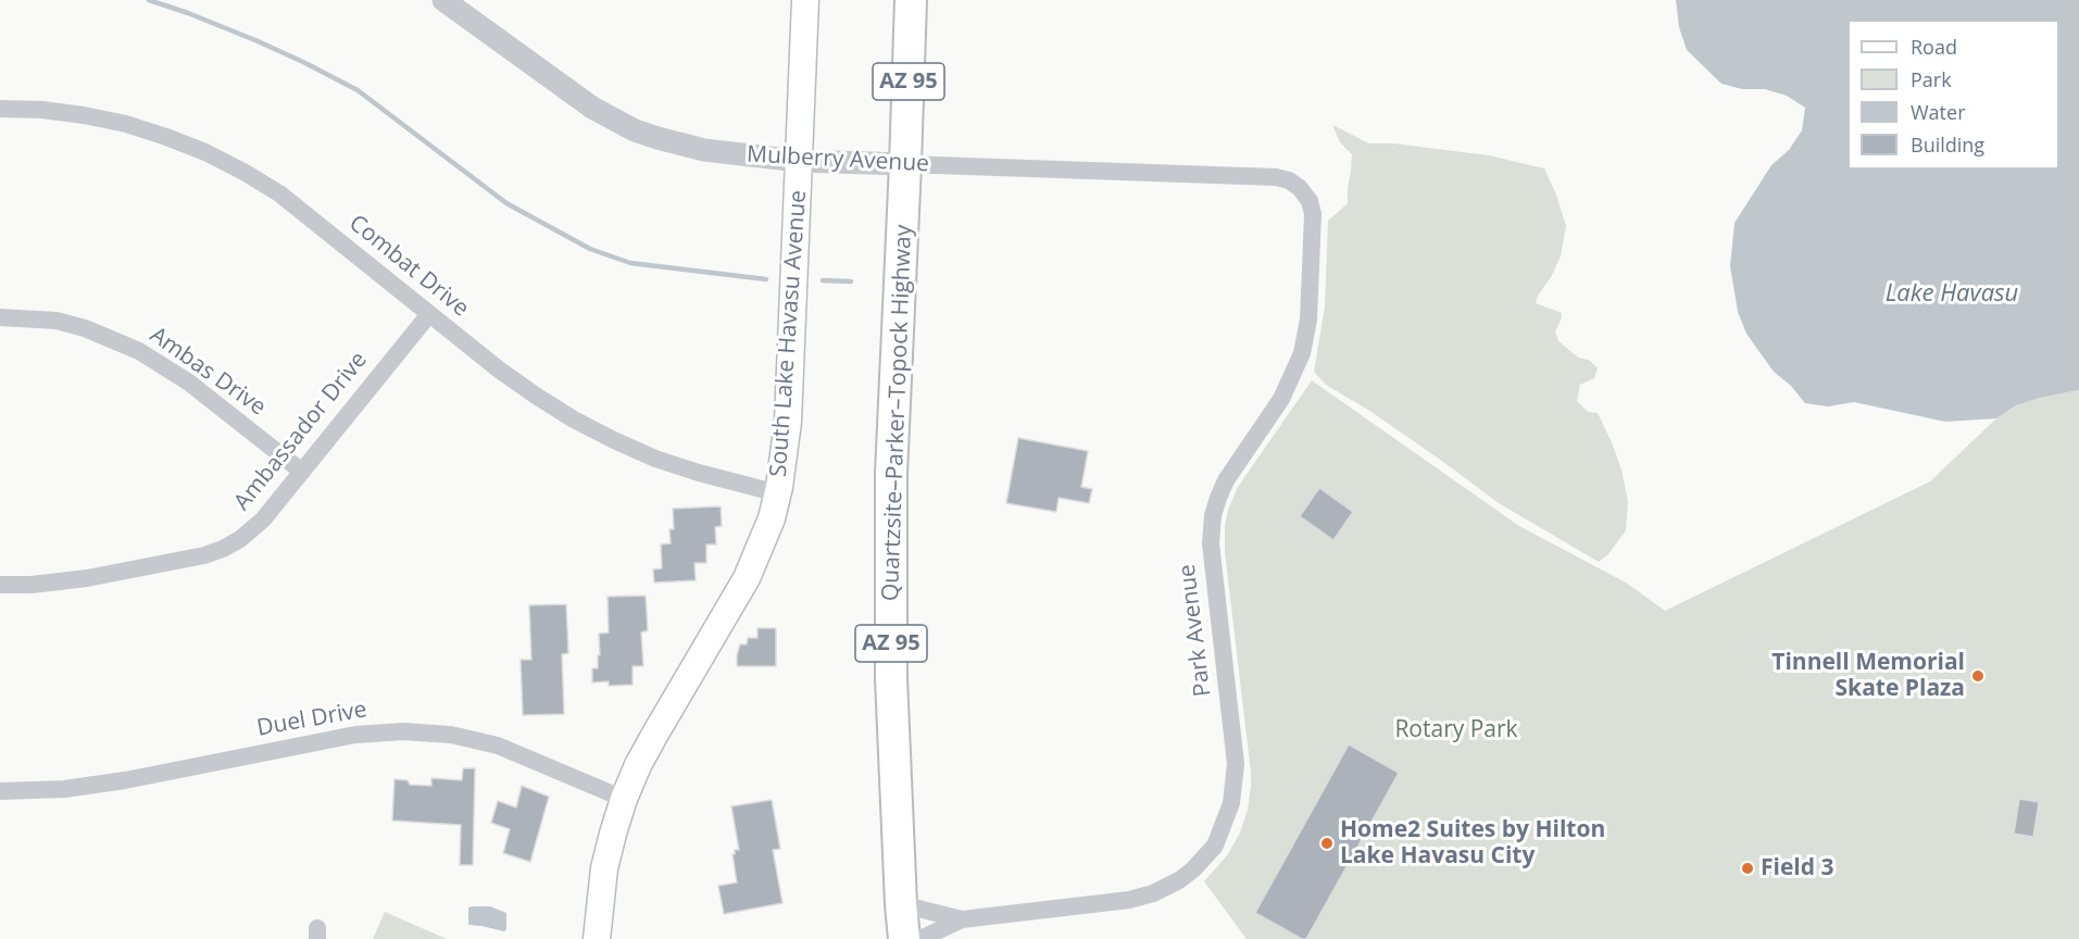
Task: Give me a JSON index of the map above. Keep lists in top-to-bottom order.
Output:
{
  "streets": {
    "highway": ["AZ 95", "Quartzsite–Parker–Topock Highway"],
    "main road": ["South Lake Havasu Avenue"],
    "street": [
      "Mulberry Avenue",
      "Combat Drive",
      "Ambas Drive",
      "Ambassador Drive",
      "Park Avenue",
      "Duel Drive"
    ]
  },
  "crossings": [
    ["AZ 95", "Quartzsite–Parker–Topock Highway"],
    ["AZ 95", "Park Avenue"],
    ["Mulberry Avenue", "South Lake Havasu Avenue"],
    ["Mulberry Avenue", "Quartzsite–Parker–Topock Highway"],
    ["Mulberry Avenue", "Park Avenue"],
    ["Combat Drive", "South Lake Havasu Avenue"],
    ["Combat Drive", "Ambassador Drive"],
    ["South Lake Havasu Avenue", "Duel Drive"],
    ["Ambas Drive", "Ambassador Drive"],
    ["Quartzsite–Parker–Topock Highway", "Park Avenue"]
  ],
  "water": ["Lake Havasu"],
  "parks": ["Rotary Park"],
  "places": ["Tinnell Memorial Skate Plaza", "Home2 Suites by Hilton Lake Havasu City", "Field 3"],
  "legend": [
    "Road",
    "Park",
    "Water",
    "Building"
  ]
}
